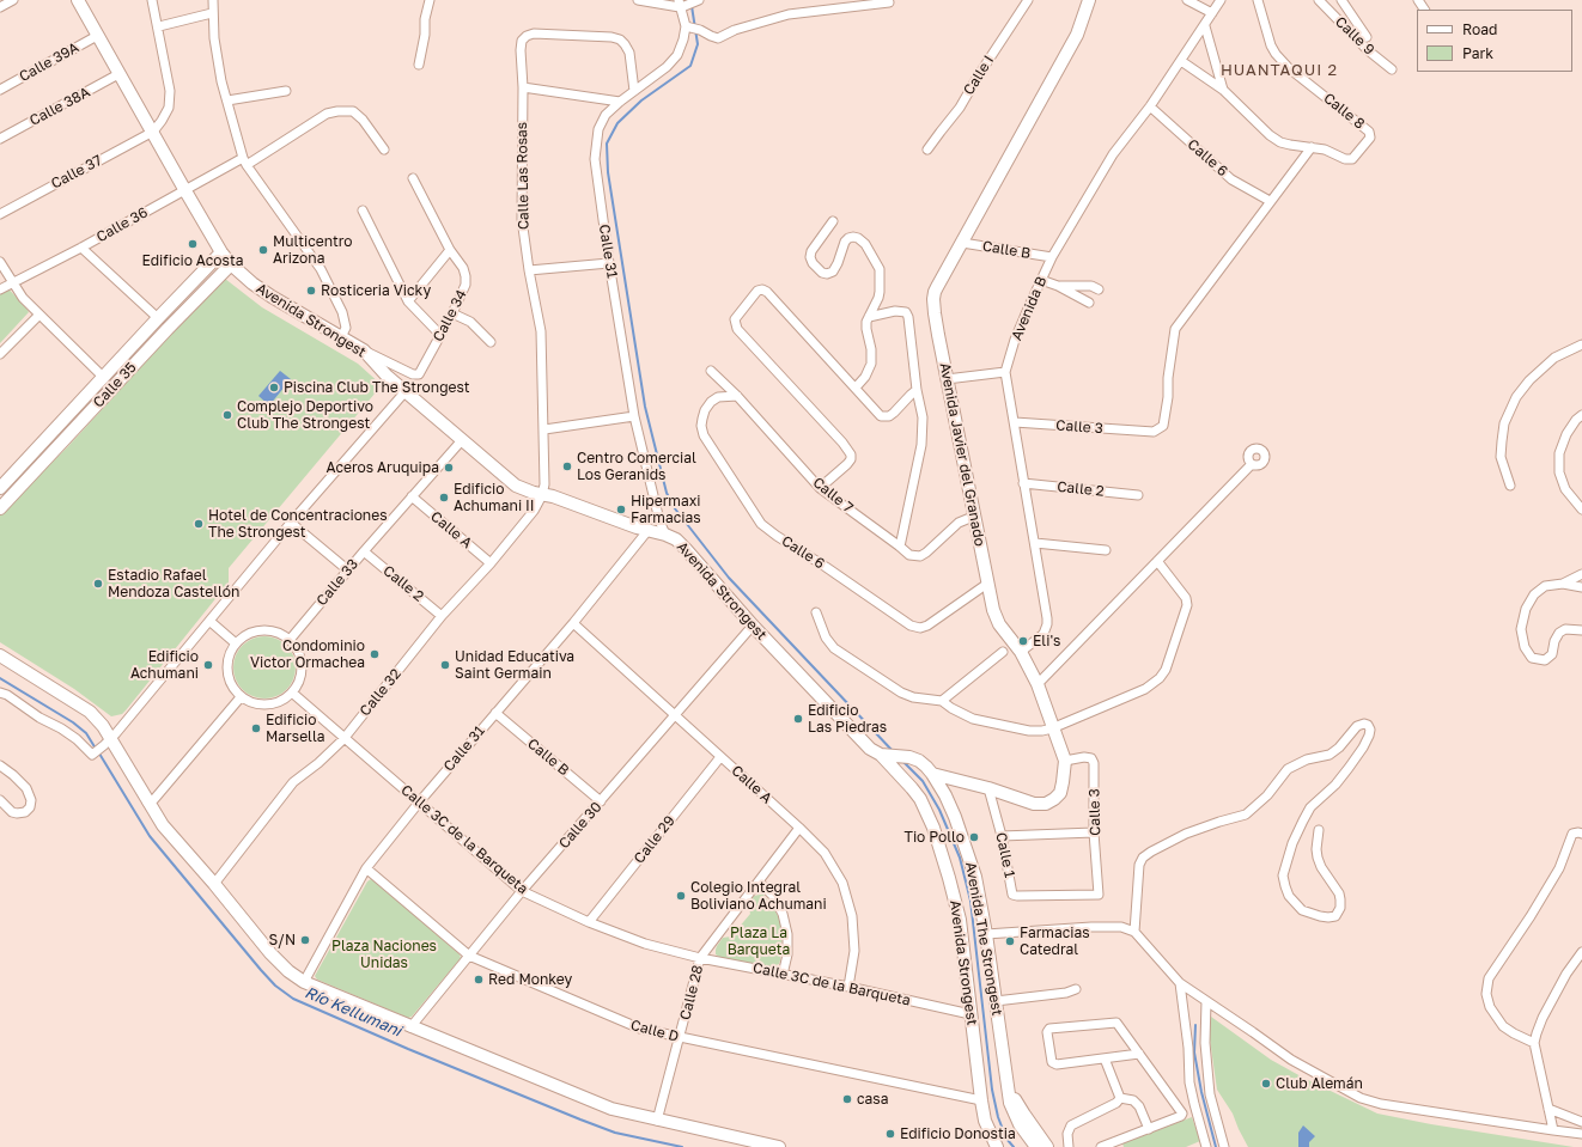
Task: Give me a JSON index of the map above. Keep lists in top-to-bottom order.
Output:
{
  "streets": {
    "street": [
      "Calle 9",
      "Calle 39A",
      "Calle I",
      "Calle 38A",
      "Calle 8",
      "Calle 6",
      "Calle 37",
      "Calle Las Rosas",
      "Calle 36",
      "Calle B",
      "Calle 31",
      "Avenida B",
      "Calle 34",
      "Avenida Strongest",
      "Calle 35",
      "Calle 3",
      "Avenida Javier del Granado",
      "Calle 2",
      "Calle 7",
      "Calle A",
      "Calle 33",
      "Calle 32",
      "Calle 30",
      "Calle 3C de la Barqueta",
      "Calle 29",
      "Calle 1",
      "Avenida The Strongest",
      "Calle 28",
      "Calle D"
    ]
  },
  "crossings": [
    ["Calle 39A", "Avenida Strongest"],
    ["Calle 38A", "Avenida Strongest"],
    ["Calle 6", "Avenida B"],
    ["Calle 6", "Calle 3"],
    ["Calle 6", "Avenida Javier del Granado"],
    ["Calle 6", "Calle 7"],
    ["Calle 37", "Avenida Strongest"],
    ["Calle Las Rosas", "Calle 31"],
    ["Calle Las Rosas", "Avenida Strongest"],
    ["Calle Las Rosas", "Calle 32"],
    ["Calle 36", "Avenida Strongest"],
    ["Calle B", "Calle 31"],
    ["Calle B", "Avenida B"],
    ["Calle B", "Avenida Javier del Granado"],
    ["Calle B", "Calle 30"],
    ["Calle 31", "Avenida Strongest"],
    ["Calle 31", "Calle A"],
    ["Calle 31", "Calle 3C de la Barqueta"],
    ["Calle 31", "Calle D"],
    ["Avenida B", "Calle 3"],
    ["Avenida B", "Avenida Javier del Granado"],
    ["Avenida B", "Calle 2"],
    ["Calle 34", "Avenida Strongest"],
    ["Avenida Strongest", "Calle 35"],
    ["Avenida Strongest", "Calle 33"],
    ["Avenida Strongest", "Calle 32"],
    ["Avenida Strongest", "Calle 30"],
    ["Avenida Strongest", "Calle 3C de la Barqueta"],
    ["Avenida Strongest", "Avenida The Strongest"],
    ["Avenida Strongest", "Calle D"],
    ["Calle 3", "Avenida Javier del Granado"],
    ["Calle 3", "Calle 1"],
    ["Avenida Javier del Granado", "Calle 7"],
    ["Avenida Javier del Granado", "Calle 1"],
    ["Avenida Javier del Granado", "Avenida The Strongest"],
    ["Calle 2", "Calle 33"],
    ["Calle 2", "Calle 32"],
    ["Calle A", "Calle 33"],
    ["Calle A", "Calle 32"],
    ["Calle A", "Calle 30"],
    ["Calle A", "Calle 3C de la Barqueta"],
    ["Calle A", "Calle 29"],
    ["Calle A", "Calle 28"],
    ["Calle 33", "Calle 3C de la Barqueta"],
    ["Calle 32", "Calle 3C de la Barqueta"],
    ["Calle 30", "Calle 3C de la Barqueta"],
    ["Calle 30", "Calle D"],
    ["Calle 3C de la Barqueta", "Calle 29"],
    ["Calle 3C de la Barqueta", "Calle 28"],
    ["Calle 28", "Calle D"]
  ],
  "districts": ["HUANTAQUI 2"],
  "water": ["Río Kellumani"],
  "parks": ["Plaza La Barqueta", "Plaza Naciones Unidas"],
  "places": [
    "Edificio Acosta",
    "Multicentro Arizona",
    "Rosticeria Vicky",
    "Piscina Club The Strongest",
    "Complejo Deportivo Club The Strongest",
    "Centro Comercial Los Geranids",
    "Aceros Aruquipa",
    "Edificio Achumani II",
    "Hipermaxi Farmacias",
    "Hotel de Concentraciones The Strongest",
    "Estadio Rafael Mendoza Castellón",
    "Eli's",
    "Condominio Victor Ormachea",
    "Edificio Achumani",
    "Unidad Educativa Saint Germain",
    "Edificio Las Piedras",
    "Edificio Marsella",
    "Tio Pollo",
    "Colegio Integral Boliviano Achumani",
    "S/N",
    "Farmacias Catedral",
    "Red Monkey",
    "Club Alemán",
    "casa",
    "Edificio Donostia"
  ],
  "legend": ["Road", "Park"]
}
